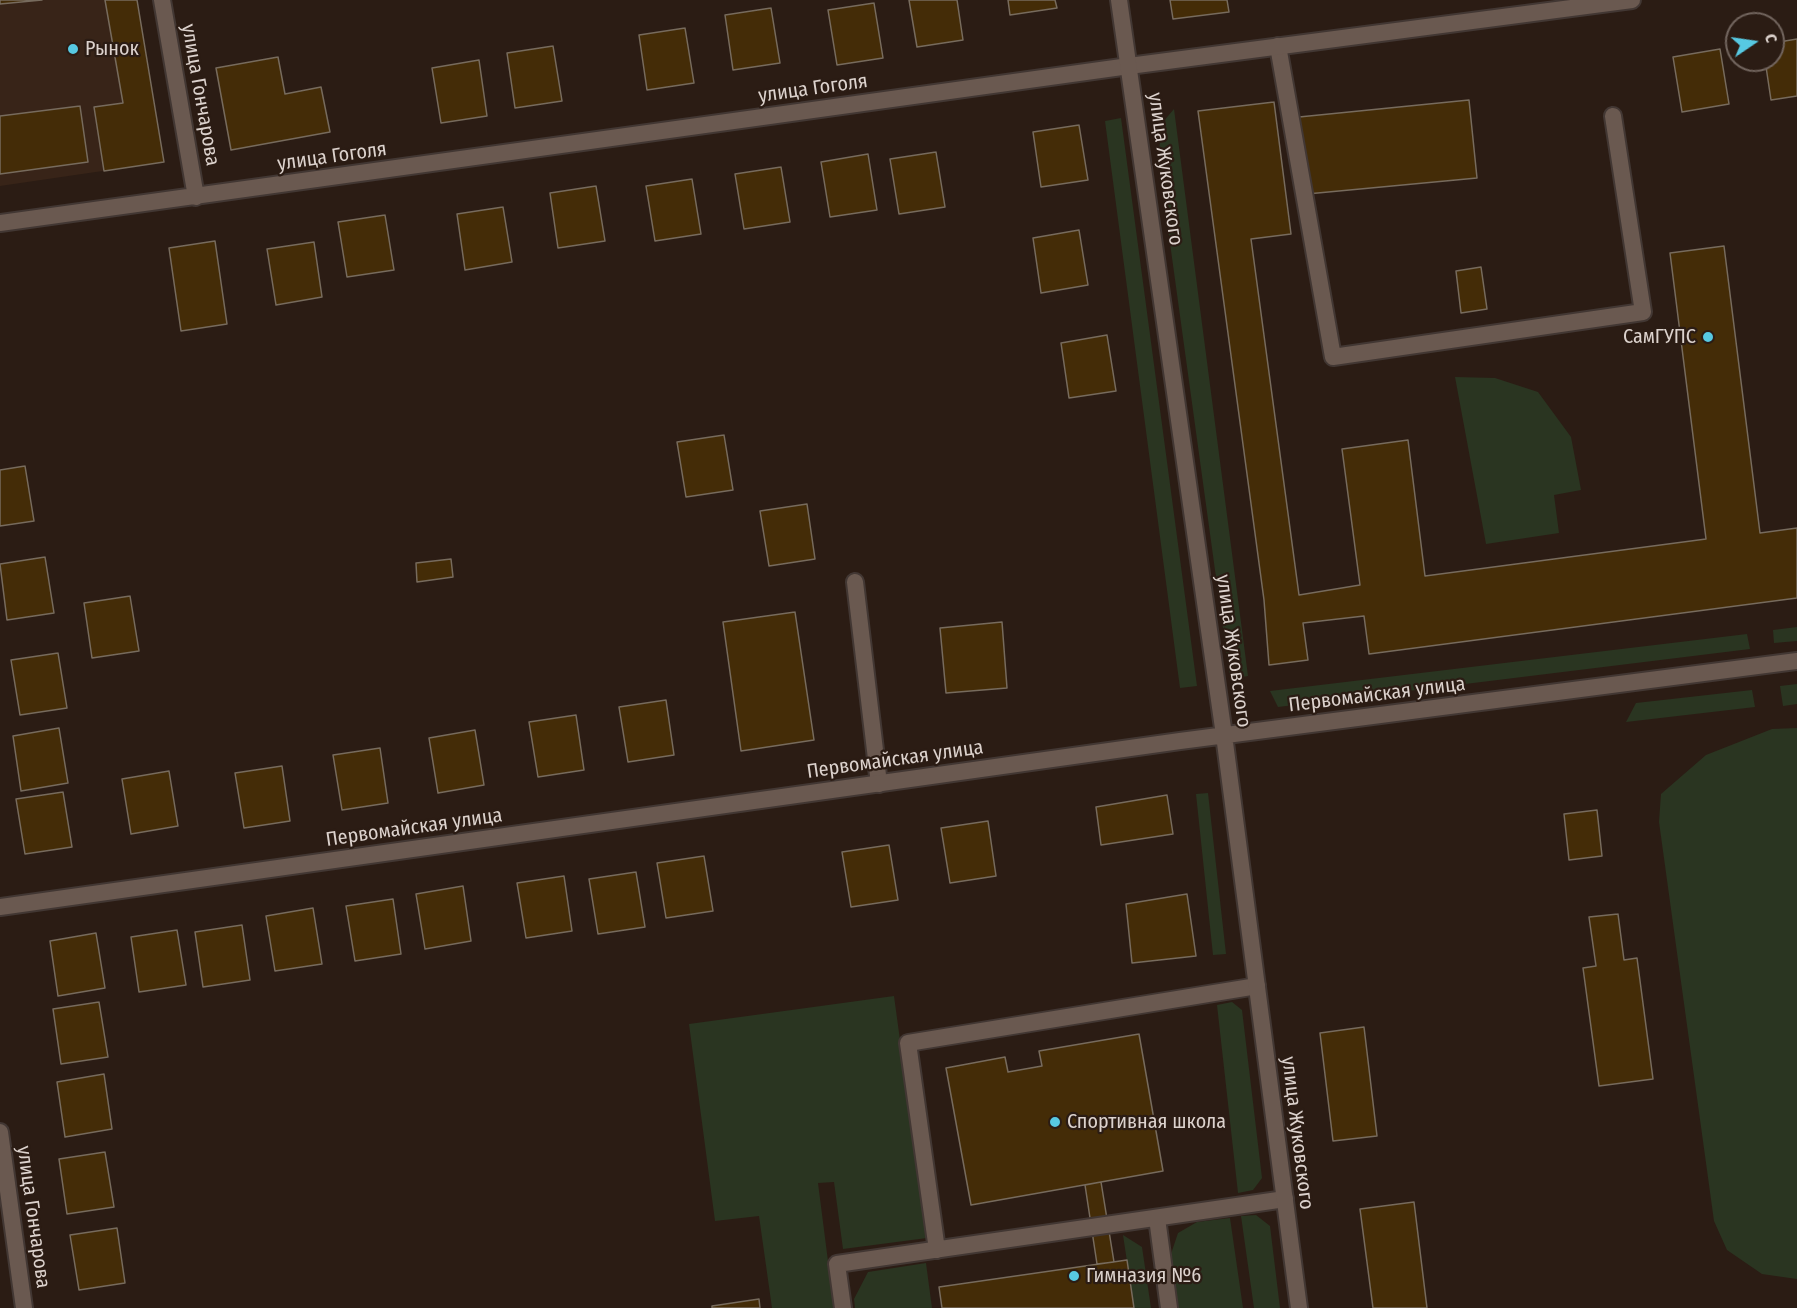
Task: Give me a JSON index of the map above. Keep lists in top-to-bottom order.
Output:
{
  "streets": {
    "street": [
      "улица Гоголя",
      "улица Гончарова",
      "улица Жуковского",
      "Первомайская улица"
    ]
  },
  "crossings": [
    ["улица Гоголя", "улица Гончарова"],
    ["улица Гоголя", "улица Жуковского"],
    ["улица Жуковского", "Первомайская улица"]
  ],
  "places": [
    "Рынок",
    "СамГУПС",
    "Спортивная школа",
    "Гимназия №6"
  ],
  "north": "right"
}
